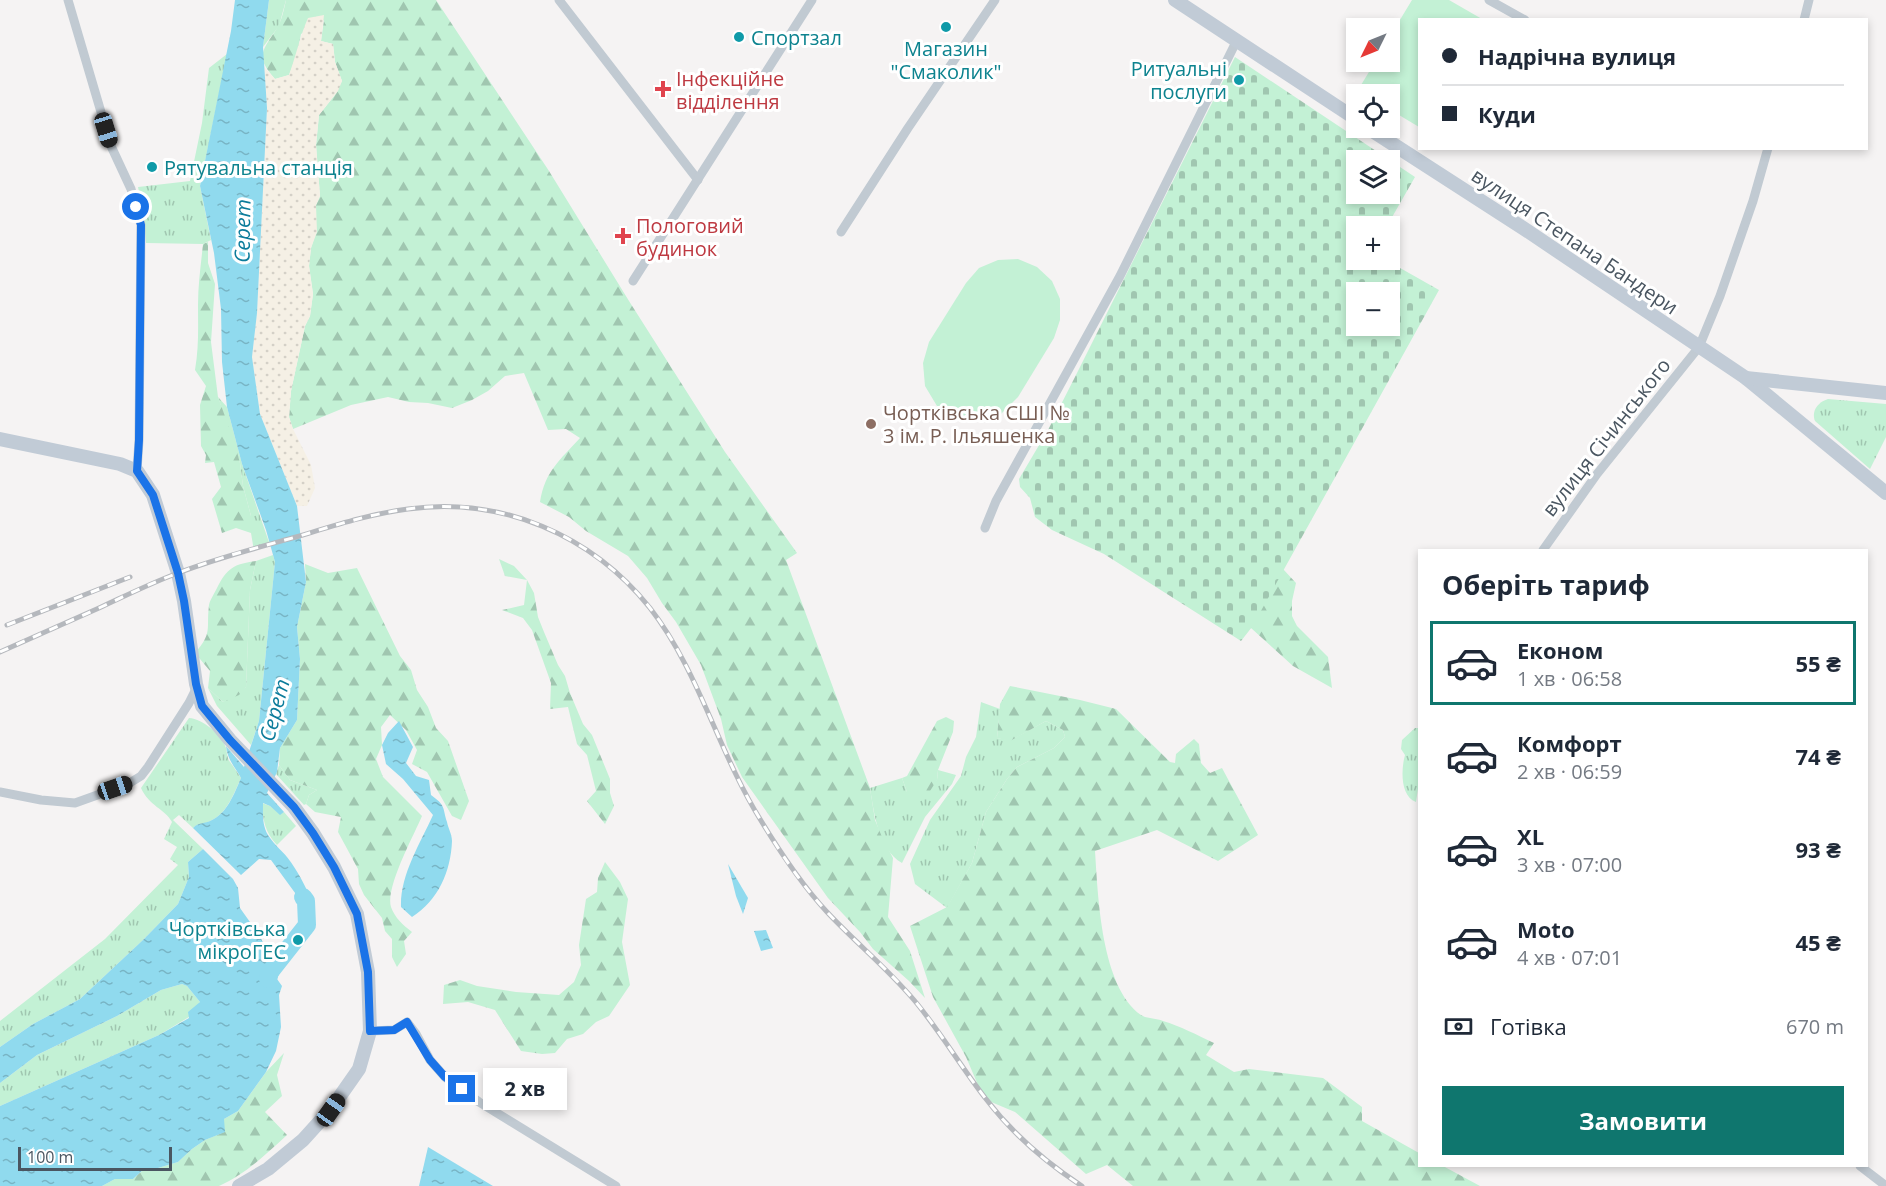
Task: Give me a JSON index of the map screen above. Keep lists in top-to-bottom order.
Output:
{
  "streets": {
    "street": ["вулиця Степана Бандери", "вулиця Січинського"]
  },
  "crossings": [
    ["вулиця Степана Бандери", "вулиця Січинського"]
  ],
  "water": ["Серет"],
  "places": {
    "other": [
      "Магазин \"Смаколик\"",
      "Спортзал",
      "Ритуальні послуги",
      "Рятувальна станція",
      "Чортківська СШІ № 3 ім. Р. Ільяшенка",
      "Чортківська мікроГЕС"
    ],
    "health": ["Інфекційне відділення", "Пологовий будинок"]
  },
  "scale_bar": "100 m",
  "north": "bottom left",
  "page": {
    "map_buttons": ["+", "−"],
    "banner": ["Надрічна вулиця", "Куди"],
    "heading": "Оберіть тариф",
    "list": [
      {
        "name": "Економ",
        "note": "1 хв · 06:58",
        "value": "55 ₴"
      },
      {
        "name": "Комфорт",
        "note": "2 хв · 06:59",
        "value": "74 ₴"
      },
      {
        "name": "XL",
        "note": "3 хв · 07:00",
        "value": "93 ₴"
      },
      {
        "name": "Moto",
        "note": "4 хв · 07:01",
        "value": "45 ₴"
      }
    ],
    "pay": ["Готівка", "670 m"],
    "bubble": "2 хв",
    "buttons": "Замовити",
    "scale": "100 m"
  }
}
